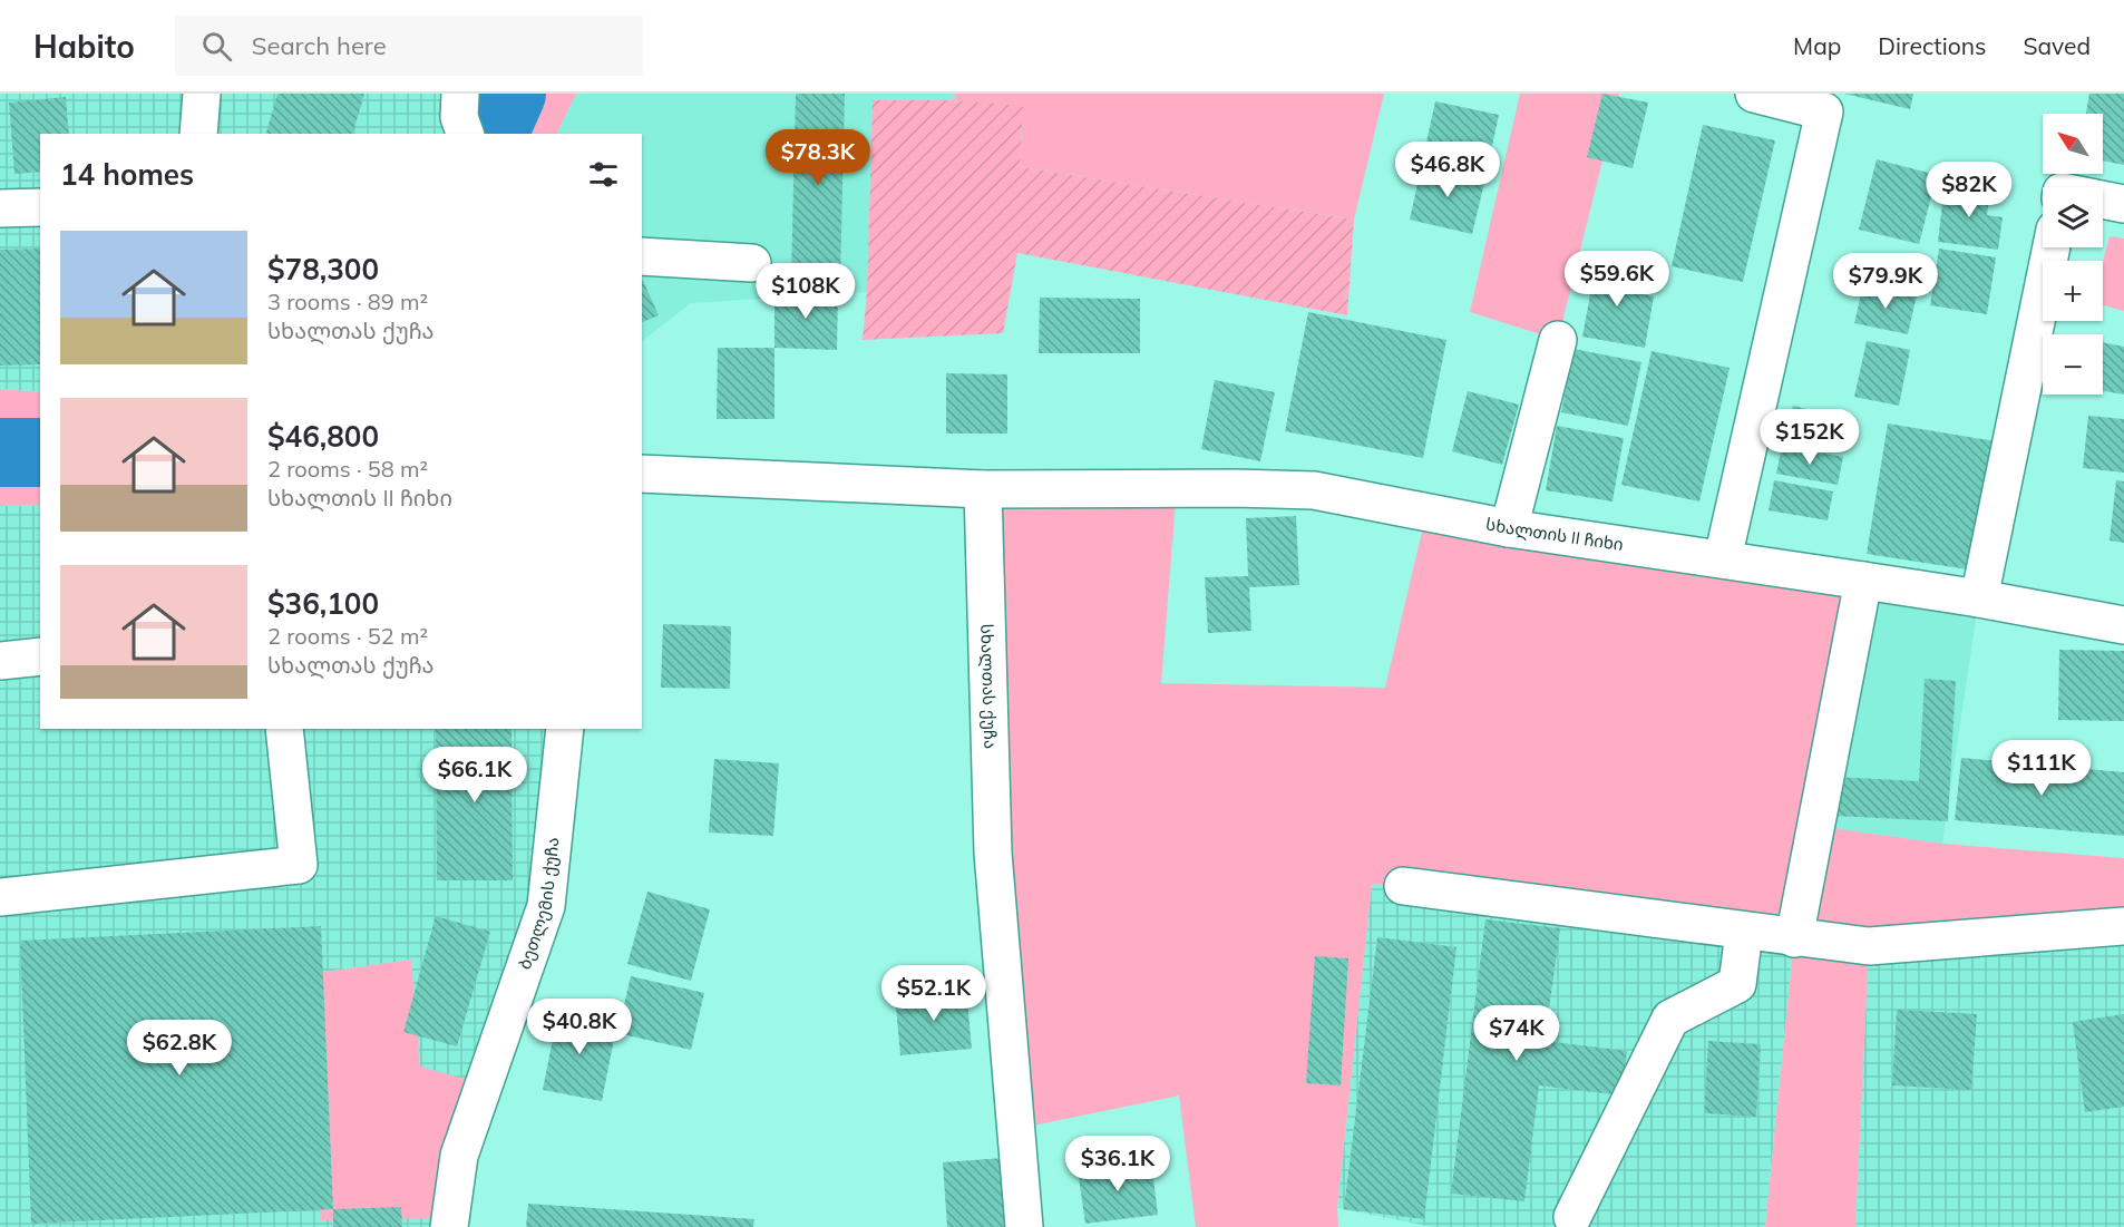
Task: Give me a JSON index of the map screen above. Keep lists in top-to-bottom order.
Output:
{
  "streets": {
    "street": ["სხალთის II ჩიხი", "სხალთას ქუჩა", "ბეთლემის ქუჩა"]
  },
  "crossings": [
    ["სხალთის II ჩიხი", "სხალთას ქუჩა"]
  ],
  "north": "top left",
  "page": {
    "header": "Habito",
    "search": "Search here",
    "nav": ["Map", "Directions", "Saved"],
    "map_buttons": ["+", "−"],
    "price": [
      "$78.3K",
      "$46.8K",
      "$82K",
      "$59.6K",
      "$79.9K",
      "$108K",
      "$152K",
      "$111K",
      "$66.1K",
      "$52.1K",
      "$40.8K",
      "$74K",
      "$62.8K",
      "$36.1K"
    ],
    "heading": "14 homes",
    "list": [
      {
        "name": "$78,300",
        "note": "3 rooms · 89 m² · სხალთას ქუჩა"
      },
      {
        "name": "$46,800",
        "note": "2 rooms · 58 m² · სხალთის II ჩიხი"
      },
      {
        "name": "$36,100",
        "note": "2 rooms · 52 m² · სხალთას ქუჩა"
      }
    ]
  }
}
